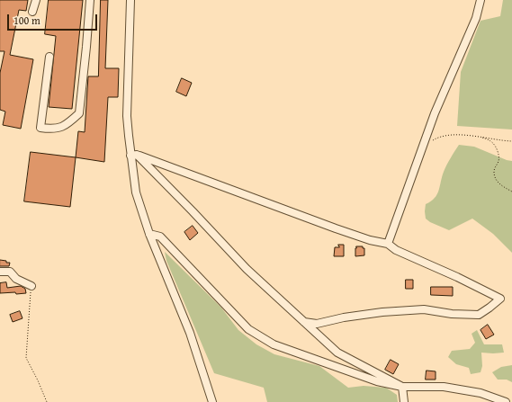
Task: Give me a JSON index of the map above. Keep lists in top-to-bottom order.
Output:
{
  "scale_bar": "100 m"
}
